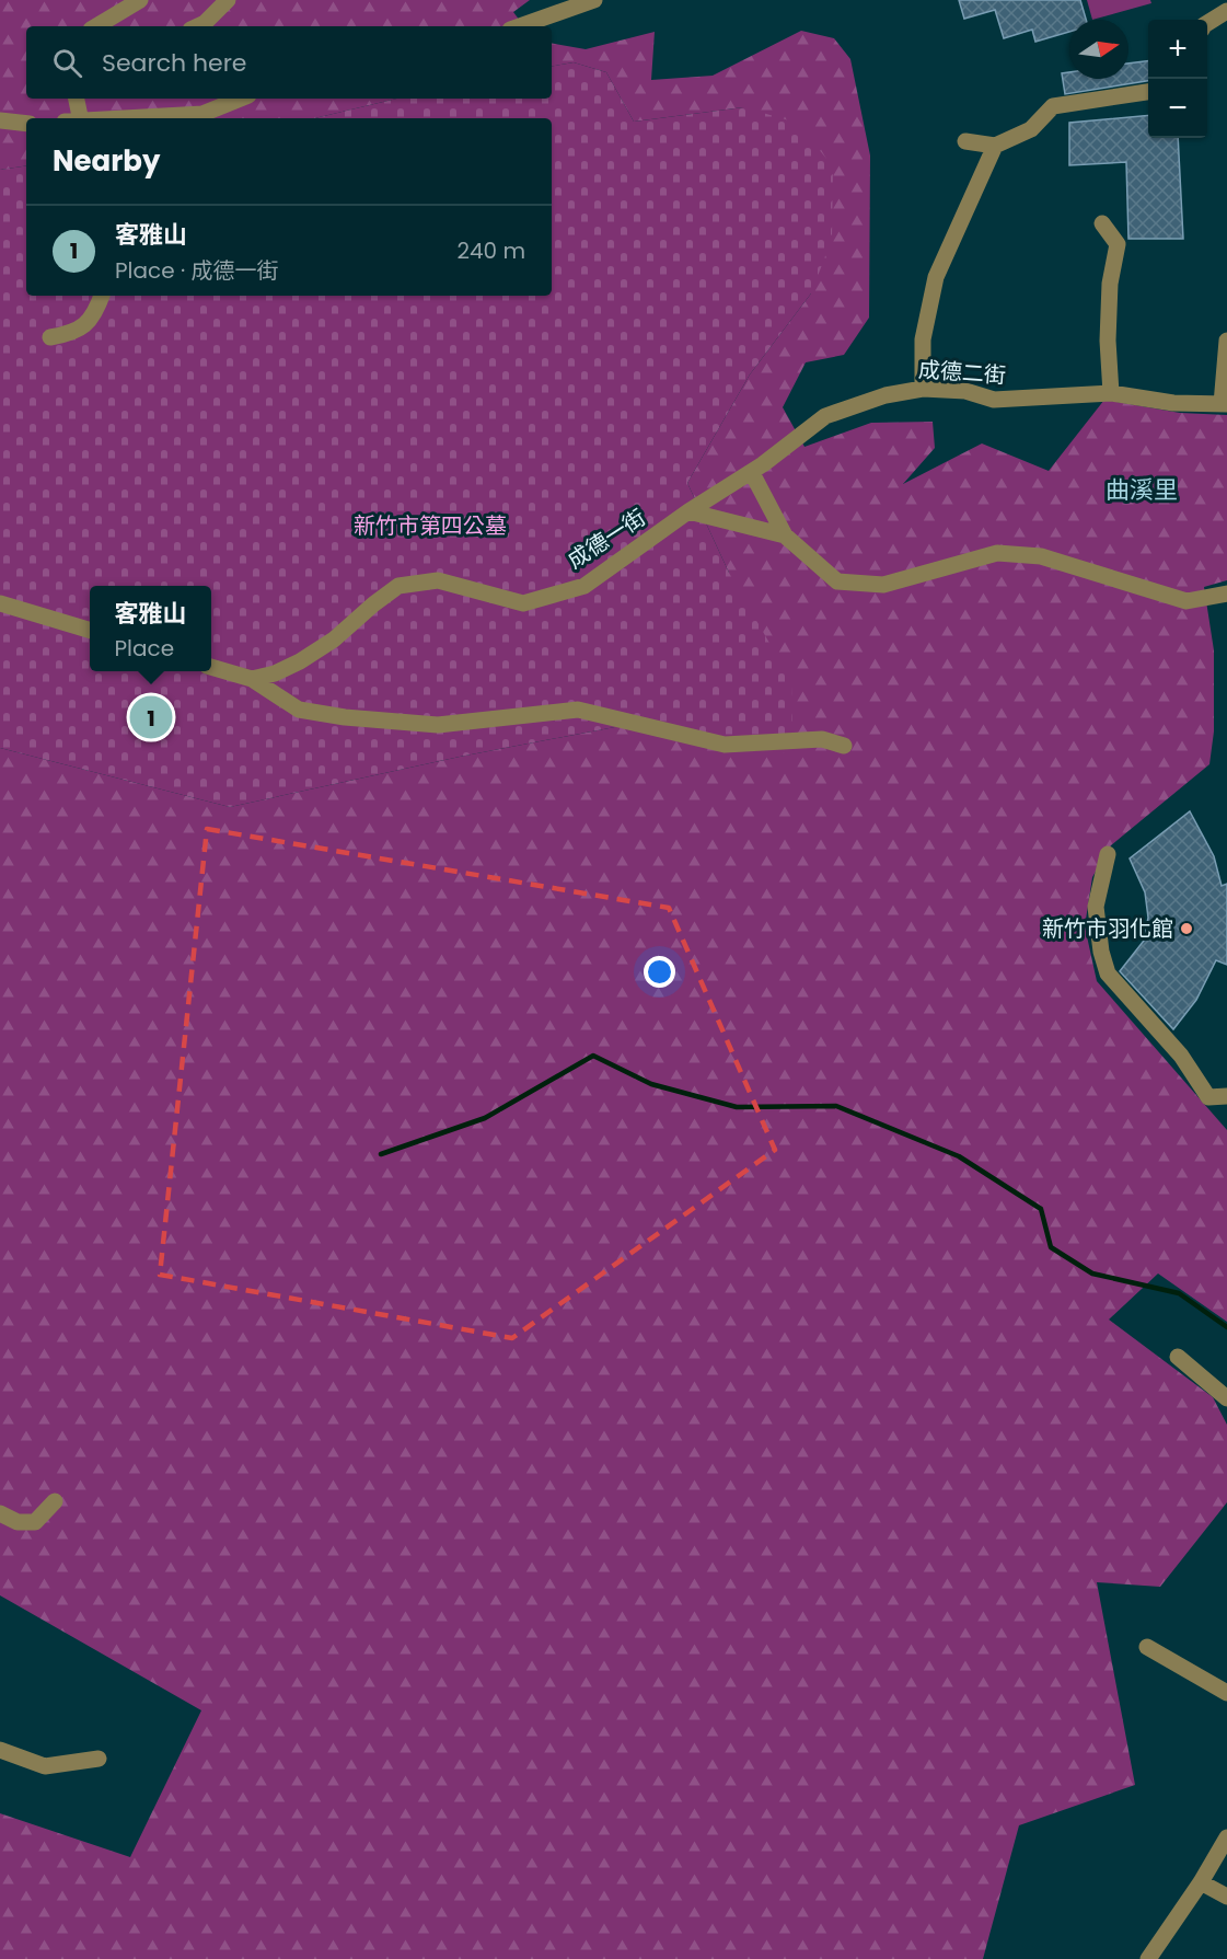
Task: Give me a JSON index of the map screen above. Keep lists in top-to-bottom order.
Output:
{
  "streets": {
    "street": ["成德二街", "成德一街"]
  },
  "crossings": [
    ["成德二街", "成德一街"]
  ],
  "districts": ["曲溪里"],
  "parks": ["新竹市第四公墓"],
  "places": ["新竹市羽化館"],
  "north": "right",
  "page": {
    "map_buttons": ["+", "−"],
    "search": "Search here",
    "heading": "Nearby",
    "list": [
      {
        "mark": "1",
        "name": "客雅山",
        "note": "Place · 成德一街",
        "value": "240 m"
      }
    ],
    "popup": ["客雅山", "Place"],
    "pins": "1"
  }
}
